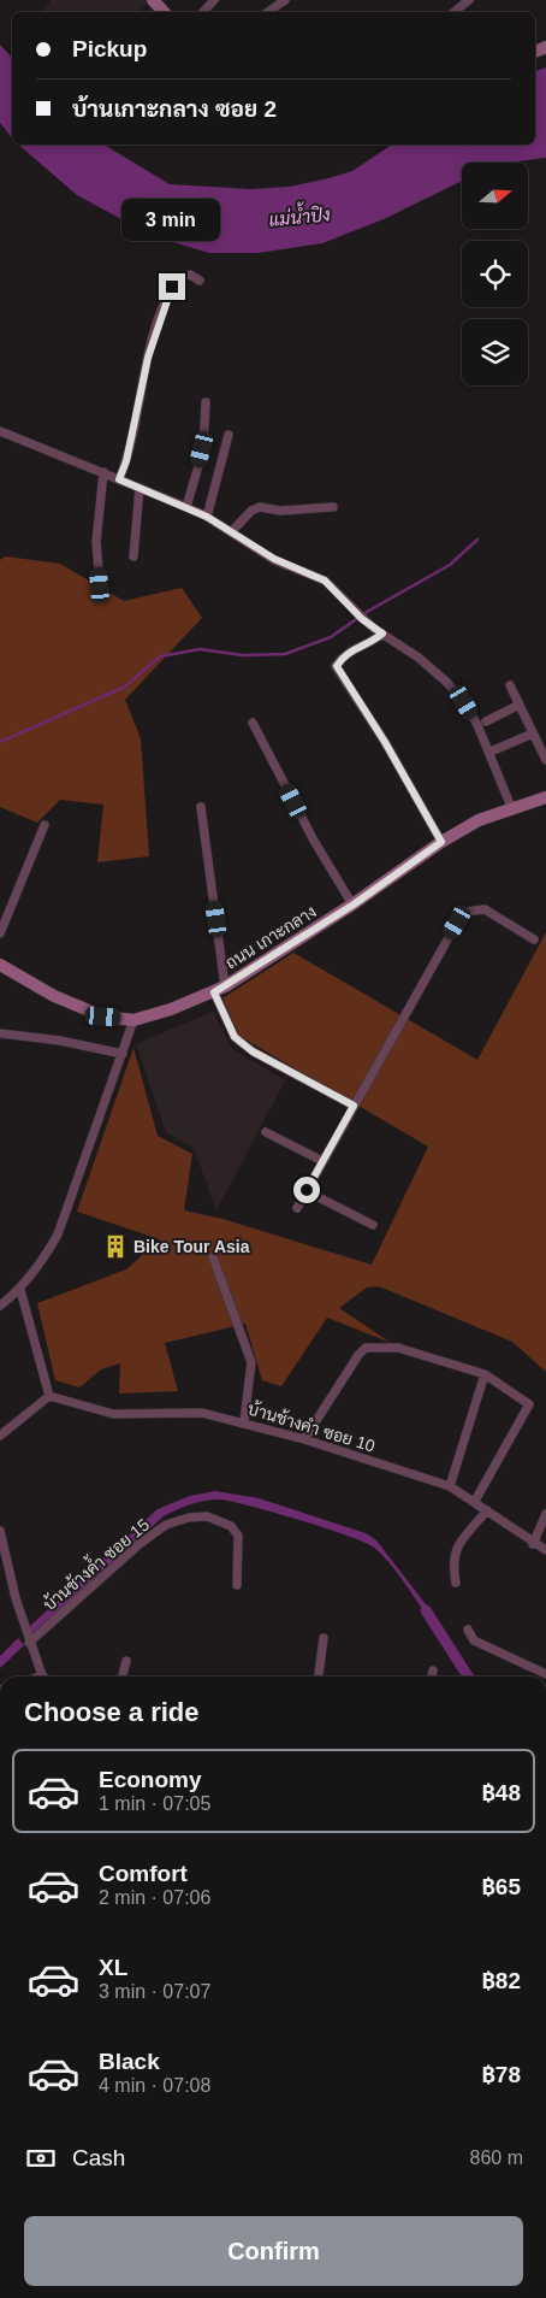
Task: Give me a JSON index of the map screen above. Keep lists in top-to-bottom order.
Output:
{
  "streets": {
    "street": ["ถนน เกาะกลาง", "บ้านช้างคำ ซอย 10", "บ้านช้างค้ำ ซอย 15"]
  },
  "water": ["แม่น้ำปิง"],
  "places": {
    "building": ["Bike Tour Asia"]
  },
  "north": "right",
  "page": {
    "banner": ["Pickup", "บ้านเกาะกลาง ซอย 2"],
    "bubble": "3 min",
    "heading": "Choose a ride",
    "list": [
      {
        "name": "Economy",
        "note": "1 min · 07:05",
        "value": "฿48"
      },
      {
        "name": "Comfort",
        "note": "2 min · 07:06",
        "value": "฿65"
      },
      {
        "name": "XL",
        "note": "3 min · 07:07",
        "value": "฿82"
      },
      {
        "name": "Black",
        "note": "4 min · 07:08",
        "value": "฿78"
      }
    ],
    "pay": ["Cash", "860 m"],
    "buttons": "Confirm"
  }
}
